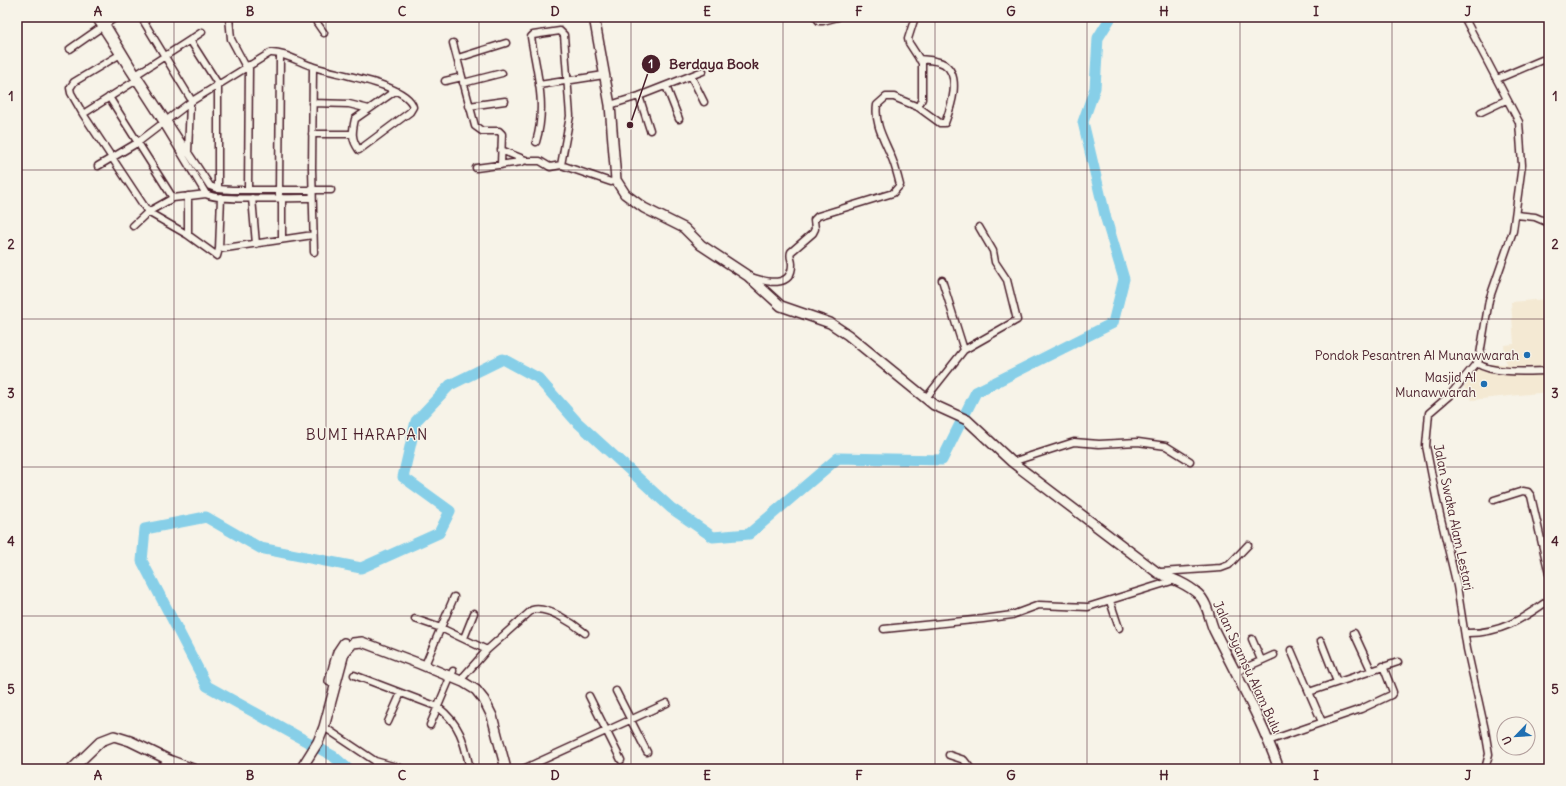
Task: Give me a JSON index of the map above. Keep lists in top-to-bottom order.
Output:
{
  "streets": {
    "street": ["Jalan Swaka Alam Lestari", "Jalan Syamsu Alam Bulu"]
  },
  "districts": ["BUMI HARAPAN"],
  "places": ["Berdaya Book", "Pondok Pesantren Al Munawwarah", "Masjid Al Munawwarah"],
  "north": "bottom left",
  "grid": {
    "columns": [
      "A",
      "B",
      "C",
      "D",
      "E",
      "F",
      "G",
      "H",
      "I",
      "J"
    ],
    "rows": [
      "1",
      "2",
      "3",
      "4",
      "5"
    ]
  }
}
